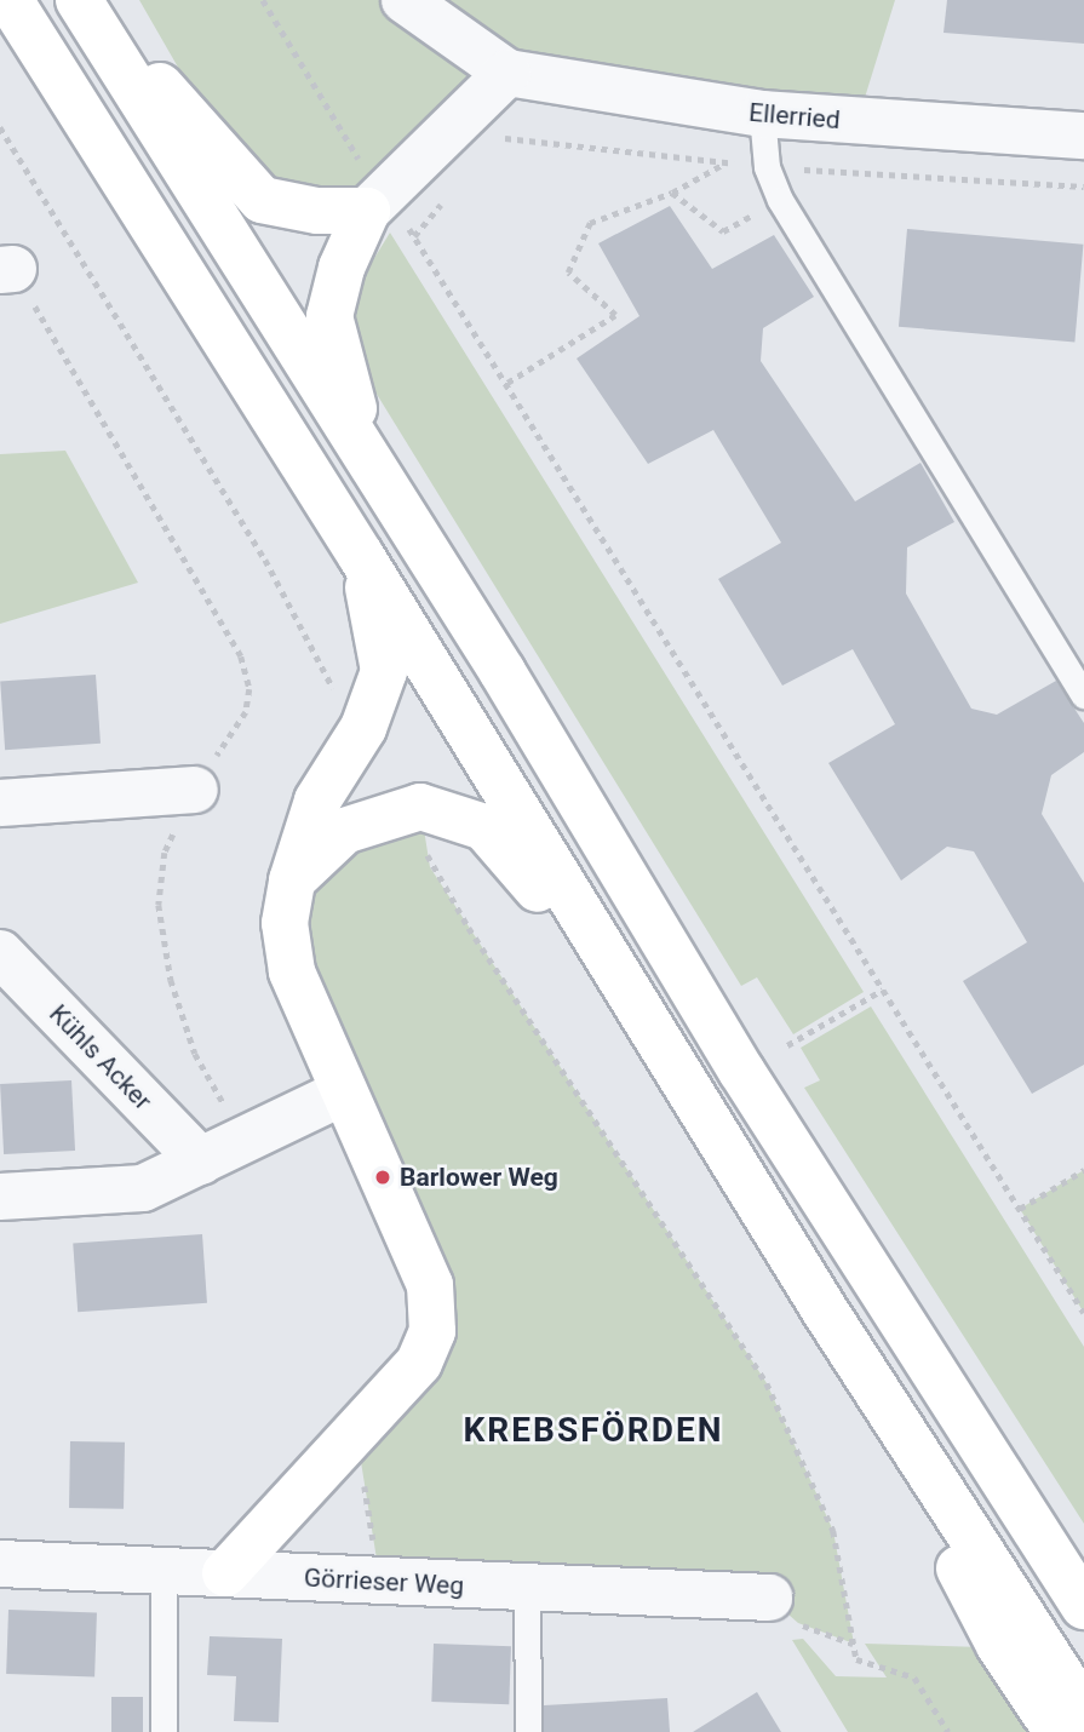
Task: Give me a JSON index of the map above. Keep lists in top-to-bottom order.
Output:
{
  "streets": {
    "street": ["Ellerried", "Kühls Acker", "Görrieser Weg"]
  },
  "districts": ["KREBSFÖRDEN"],
  "places": ["Barlower Weg"]
}
